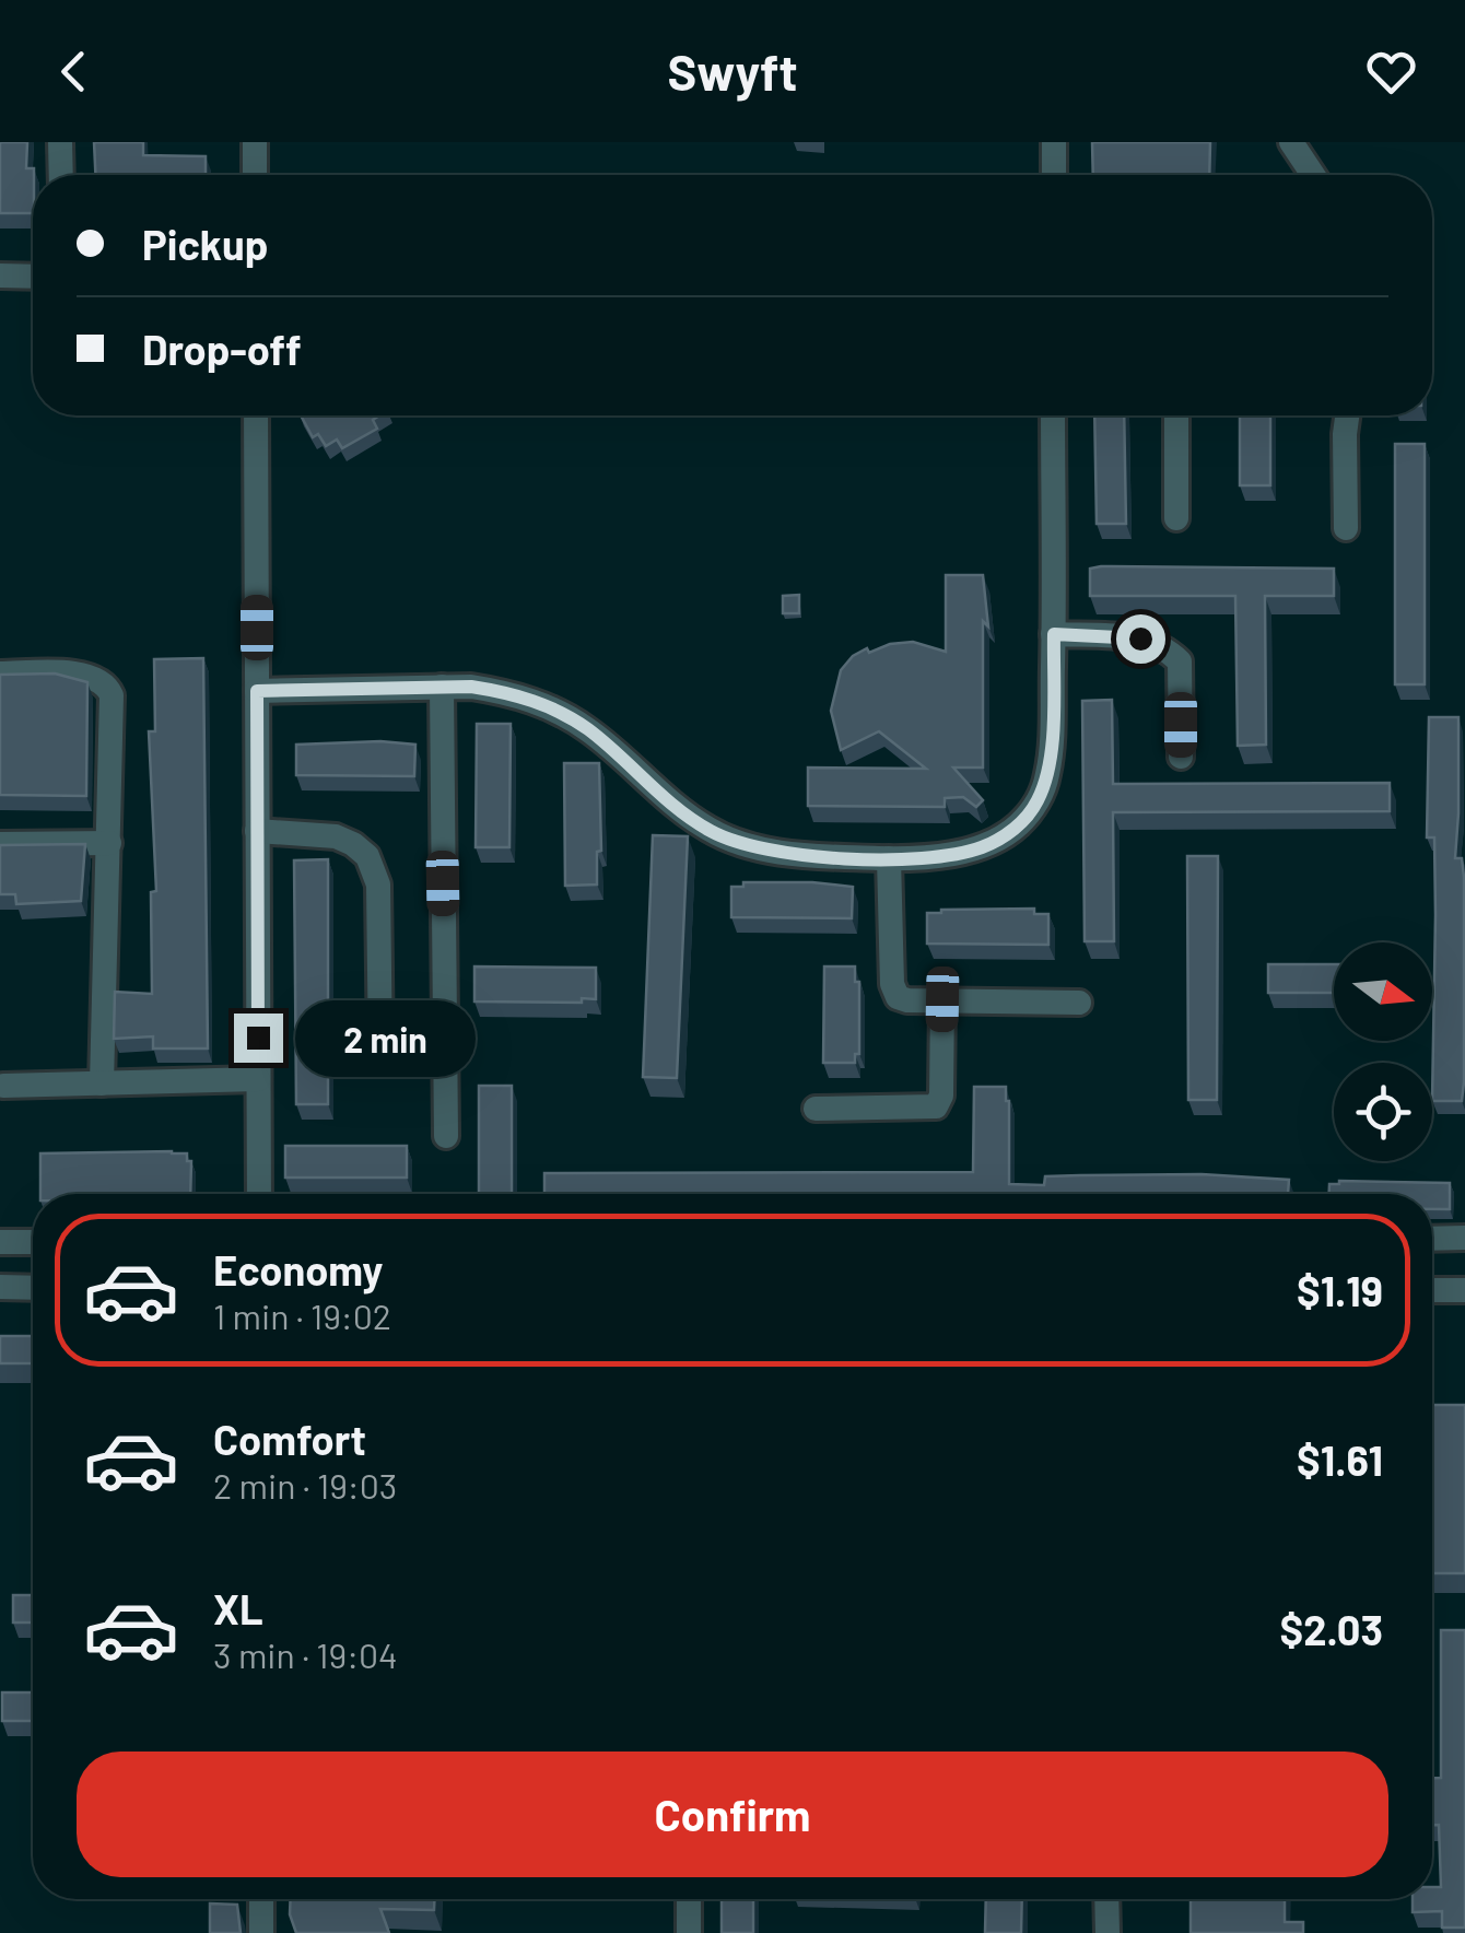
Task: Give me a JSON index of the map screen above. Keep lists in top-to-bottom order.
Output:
{
  "north": "right",
  "page": {
    "header": "Swyft",
    "banner": ["Pickup", "Drop-off"],
    "bubble": "2 min",
    "list": [
      {
        "name": "Economy",
        "note": "1 min · 19:02",
        "value": "$1.19"
      },
      {
        "name": "Comfort",
        "note": "2 min · 19:03",
        "value": "$1.61"
      },
      {
        "name": "XL",
        "note": "3 min · 19:04",
        "value": "$2.03"
      }
    ],
    "buttons": "Confirm"
  }
}
